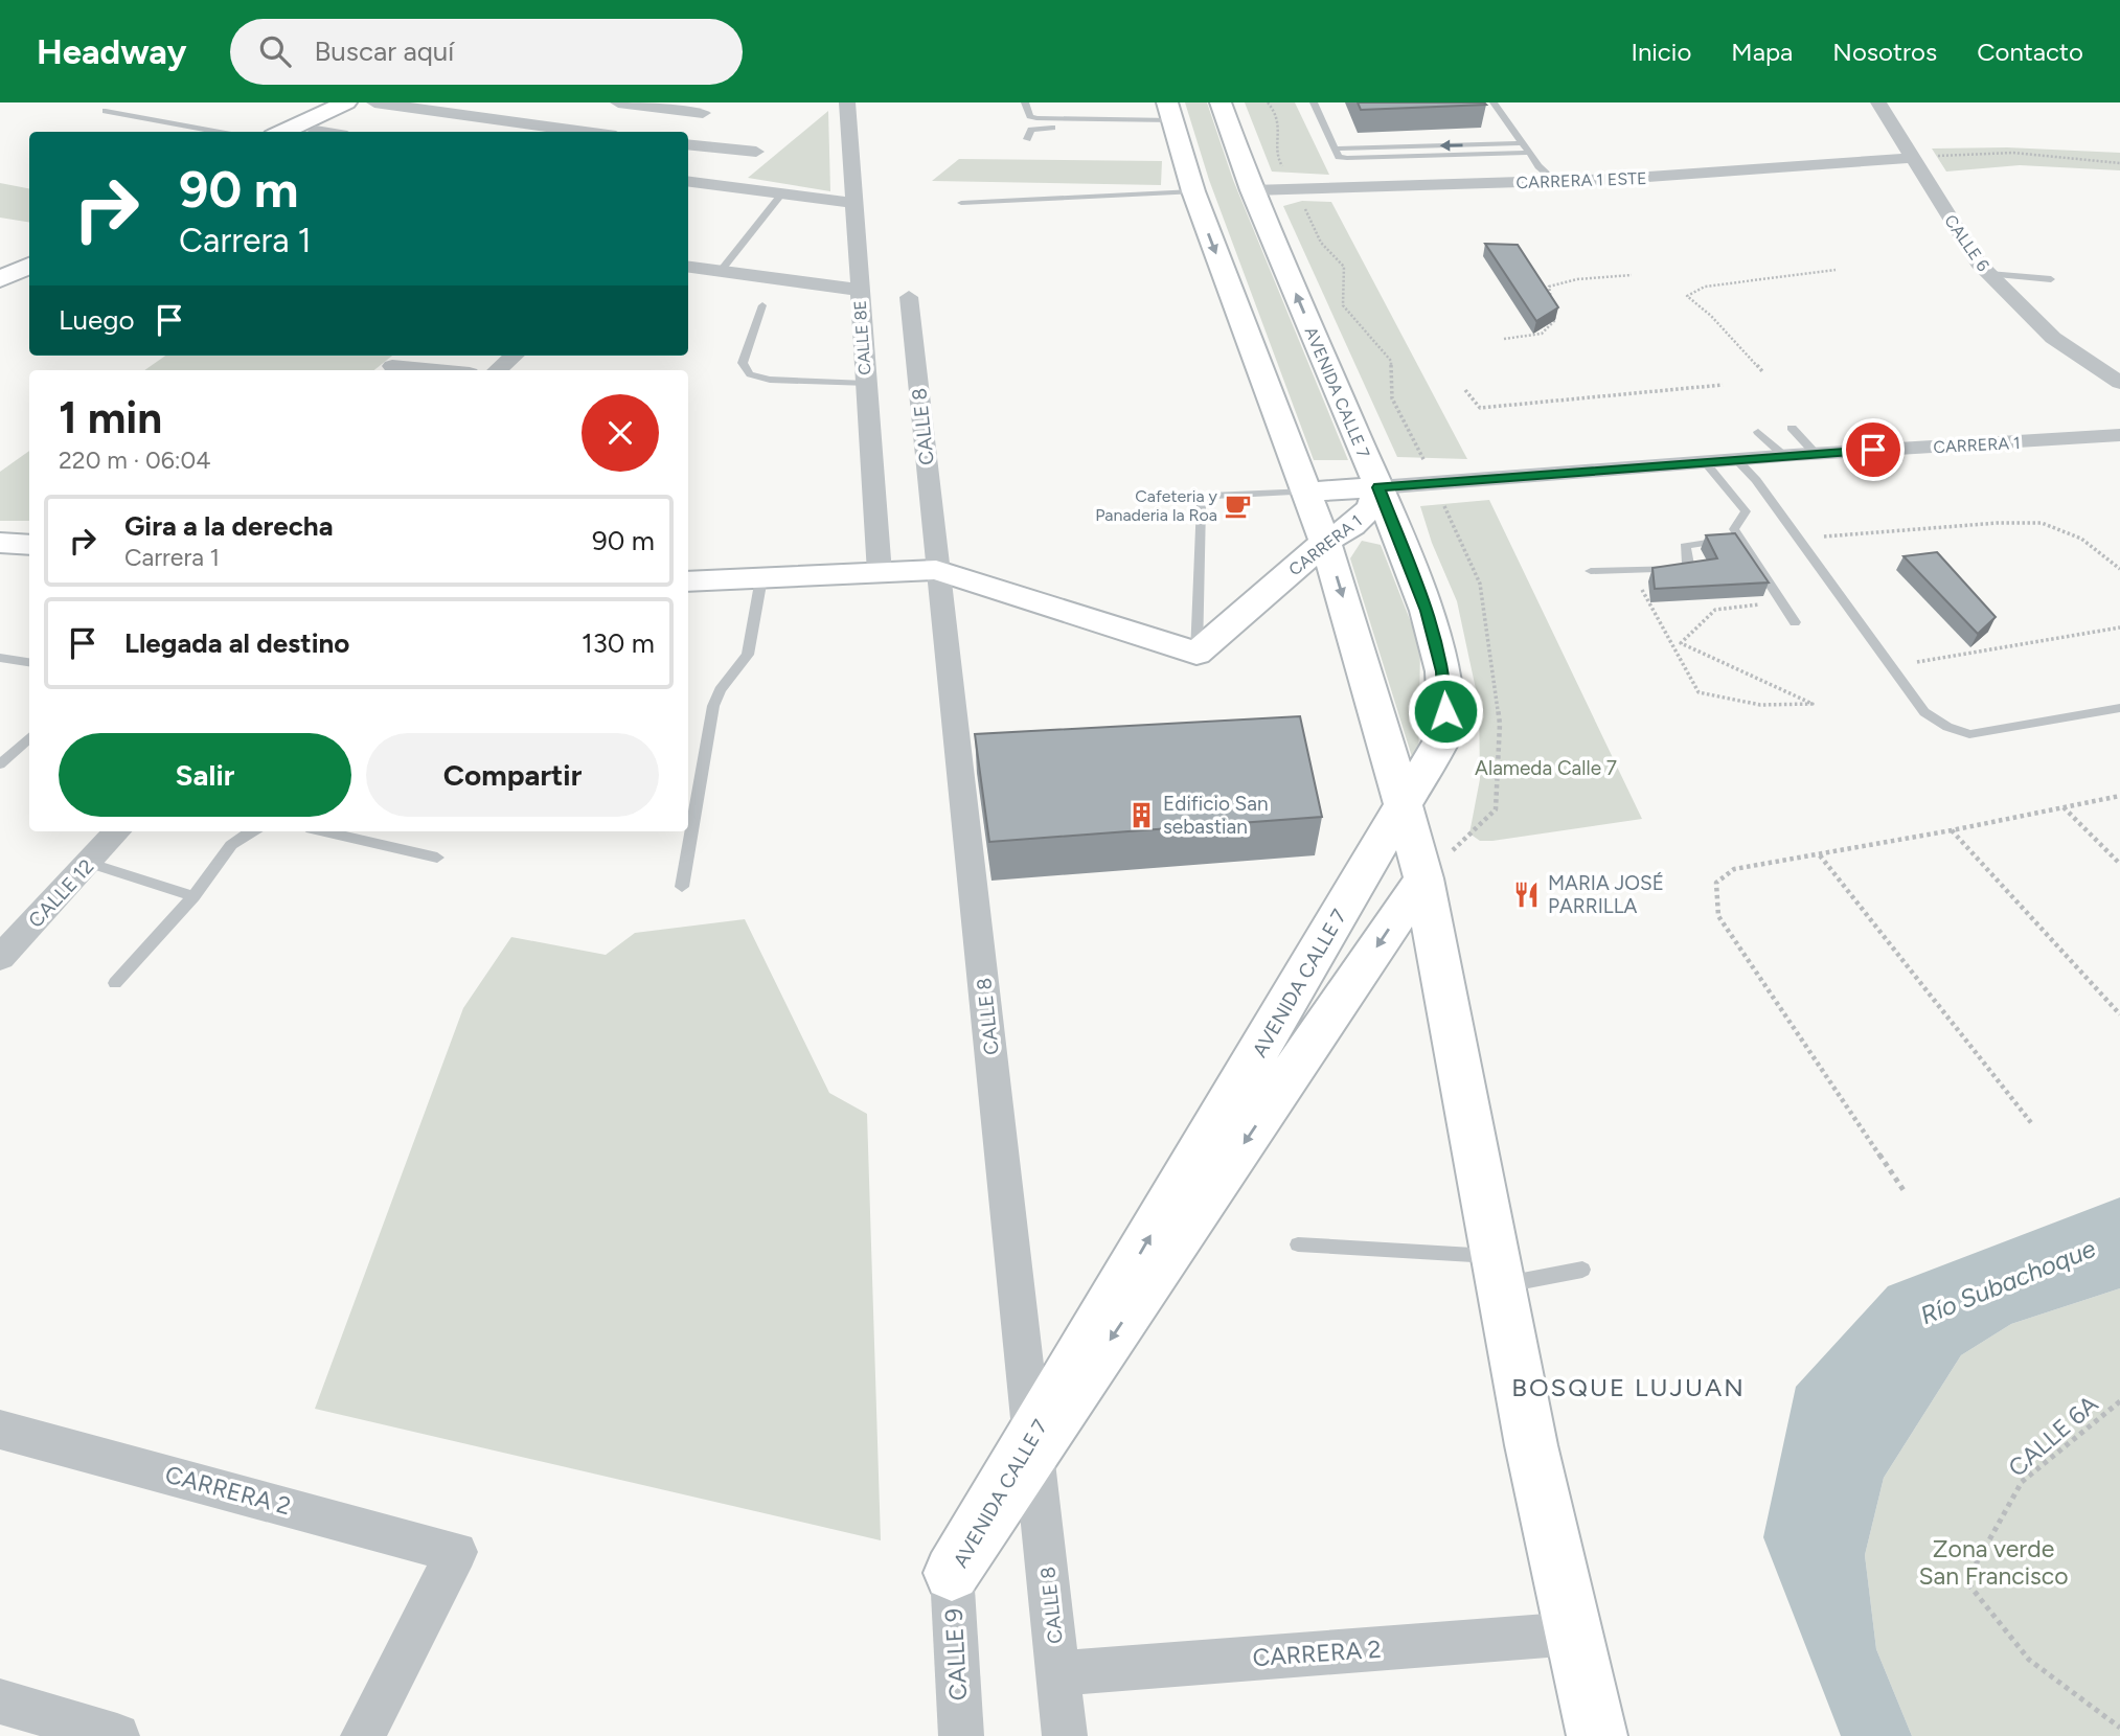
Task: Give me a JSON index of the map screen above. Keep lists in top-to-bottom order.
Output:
{
  "streets": {
    "main road": ["AVENIDA CALLE 7", "CARRERA 1"],
    "street": [
      "CARRERA 1 ESTE",
      "CALLE 6",
      "CALLE 8E",
      "CALLE 8",
      "CALLE 12",
      "CARRERA 2",
      "CALLE 9"
    ],
    "path": ["CALLE 6A"]
  },
  "crossings": [
    ["CARRERA 1 ESTE", "CALLE 6"],
    ["CARRERA 1 ESTE", "AVENIDA CALLE 7"],
    ["AVENIDA CALLE 7", "CARRERA 1"],
    ["AVENIDA CALLE 7", "CALLE 9"],
    ["CALLE 8", "CARRERA 2"]
  ],
  "districts": ["BOSQUE LUJUAN"],
  "water": ["Río Subachoque"],
  "parks": ["Alameda Calle 7", "Zona verde San Francisco"],
  "places": {
    "cafe": ["Cafeteria y Panaderia la Roa"],
    "building": ["Edificio San sebastian"],
    "restaurant": ["MARIA JOSÉ PARRILLA"]
  },
  "page": {
    "header": "Headway",
    "search": "Buscar aquí",
    "nav": [
      "Inicio",
      "Mapa",
      "Nosotros",
      "Contacto"
    ],
    "turn": ["90 m", "Carrera 1"],
    "then": "Luego",
    "heading": ["1 min", "220 m · 06:04"],
    "list": [
      {
        "name": "Gira a la derecha",
        "note": "Carrera 1",
        "value": "90 m"
      },
      {
        "name": "Llegada al destino",
        "value": "130 m"
      }
    ],
    "buttons": ["Salir", "Compartir"]
  }
}
